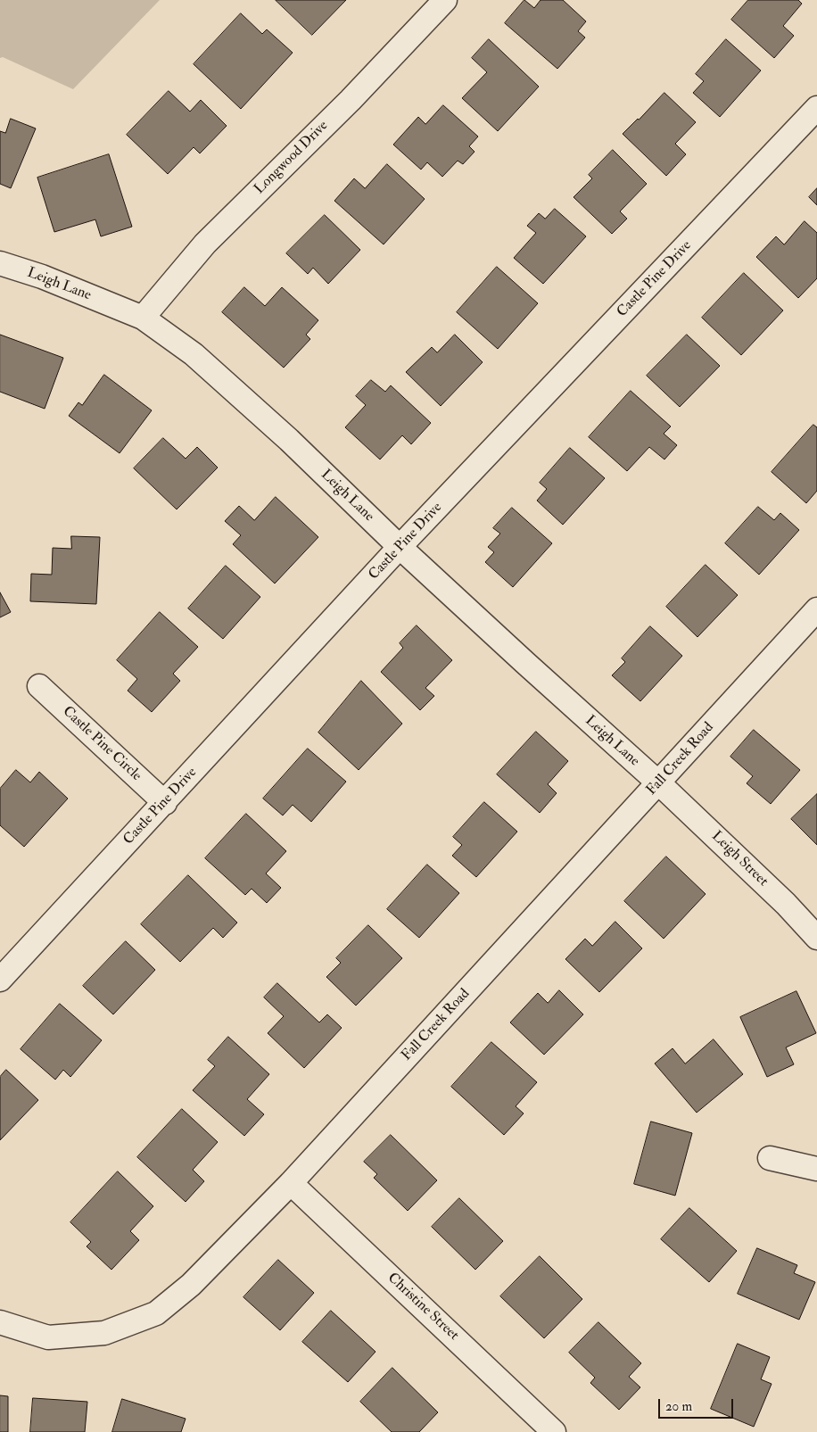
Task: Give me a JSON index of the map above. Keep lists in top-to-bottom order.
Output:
{
  "streets": {
    "street": [
      "Longwood Drive",
      "Castle Pine Drive",
      "Leigh Lane",
      "Castle Pine Circle",
      "Fall Creek Road",
      "Leigh Street",
      "Christine Street"
    ]
  },
  "crossings": [
    ["Longwood Drive", "Leigh Lane"],
    ["Castle Pine Drive", "Leigh Lane"],
    ["Castle Pine Drive", "Castle Pine Circle"],
    ["Leigh Lane", "Fall Creek Road"],
    ["Leigh Lane", "Leigh Street"],
    ["Fall Creek Road", "Leigh Street"],
    ["Fall Creek Road", "Christine Street"]
  ],
  "scale_bar": "20 m"
}
